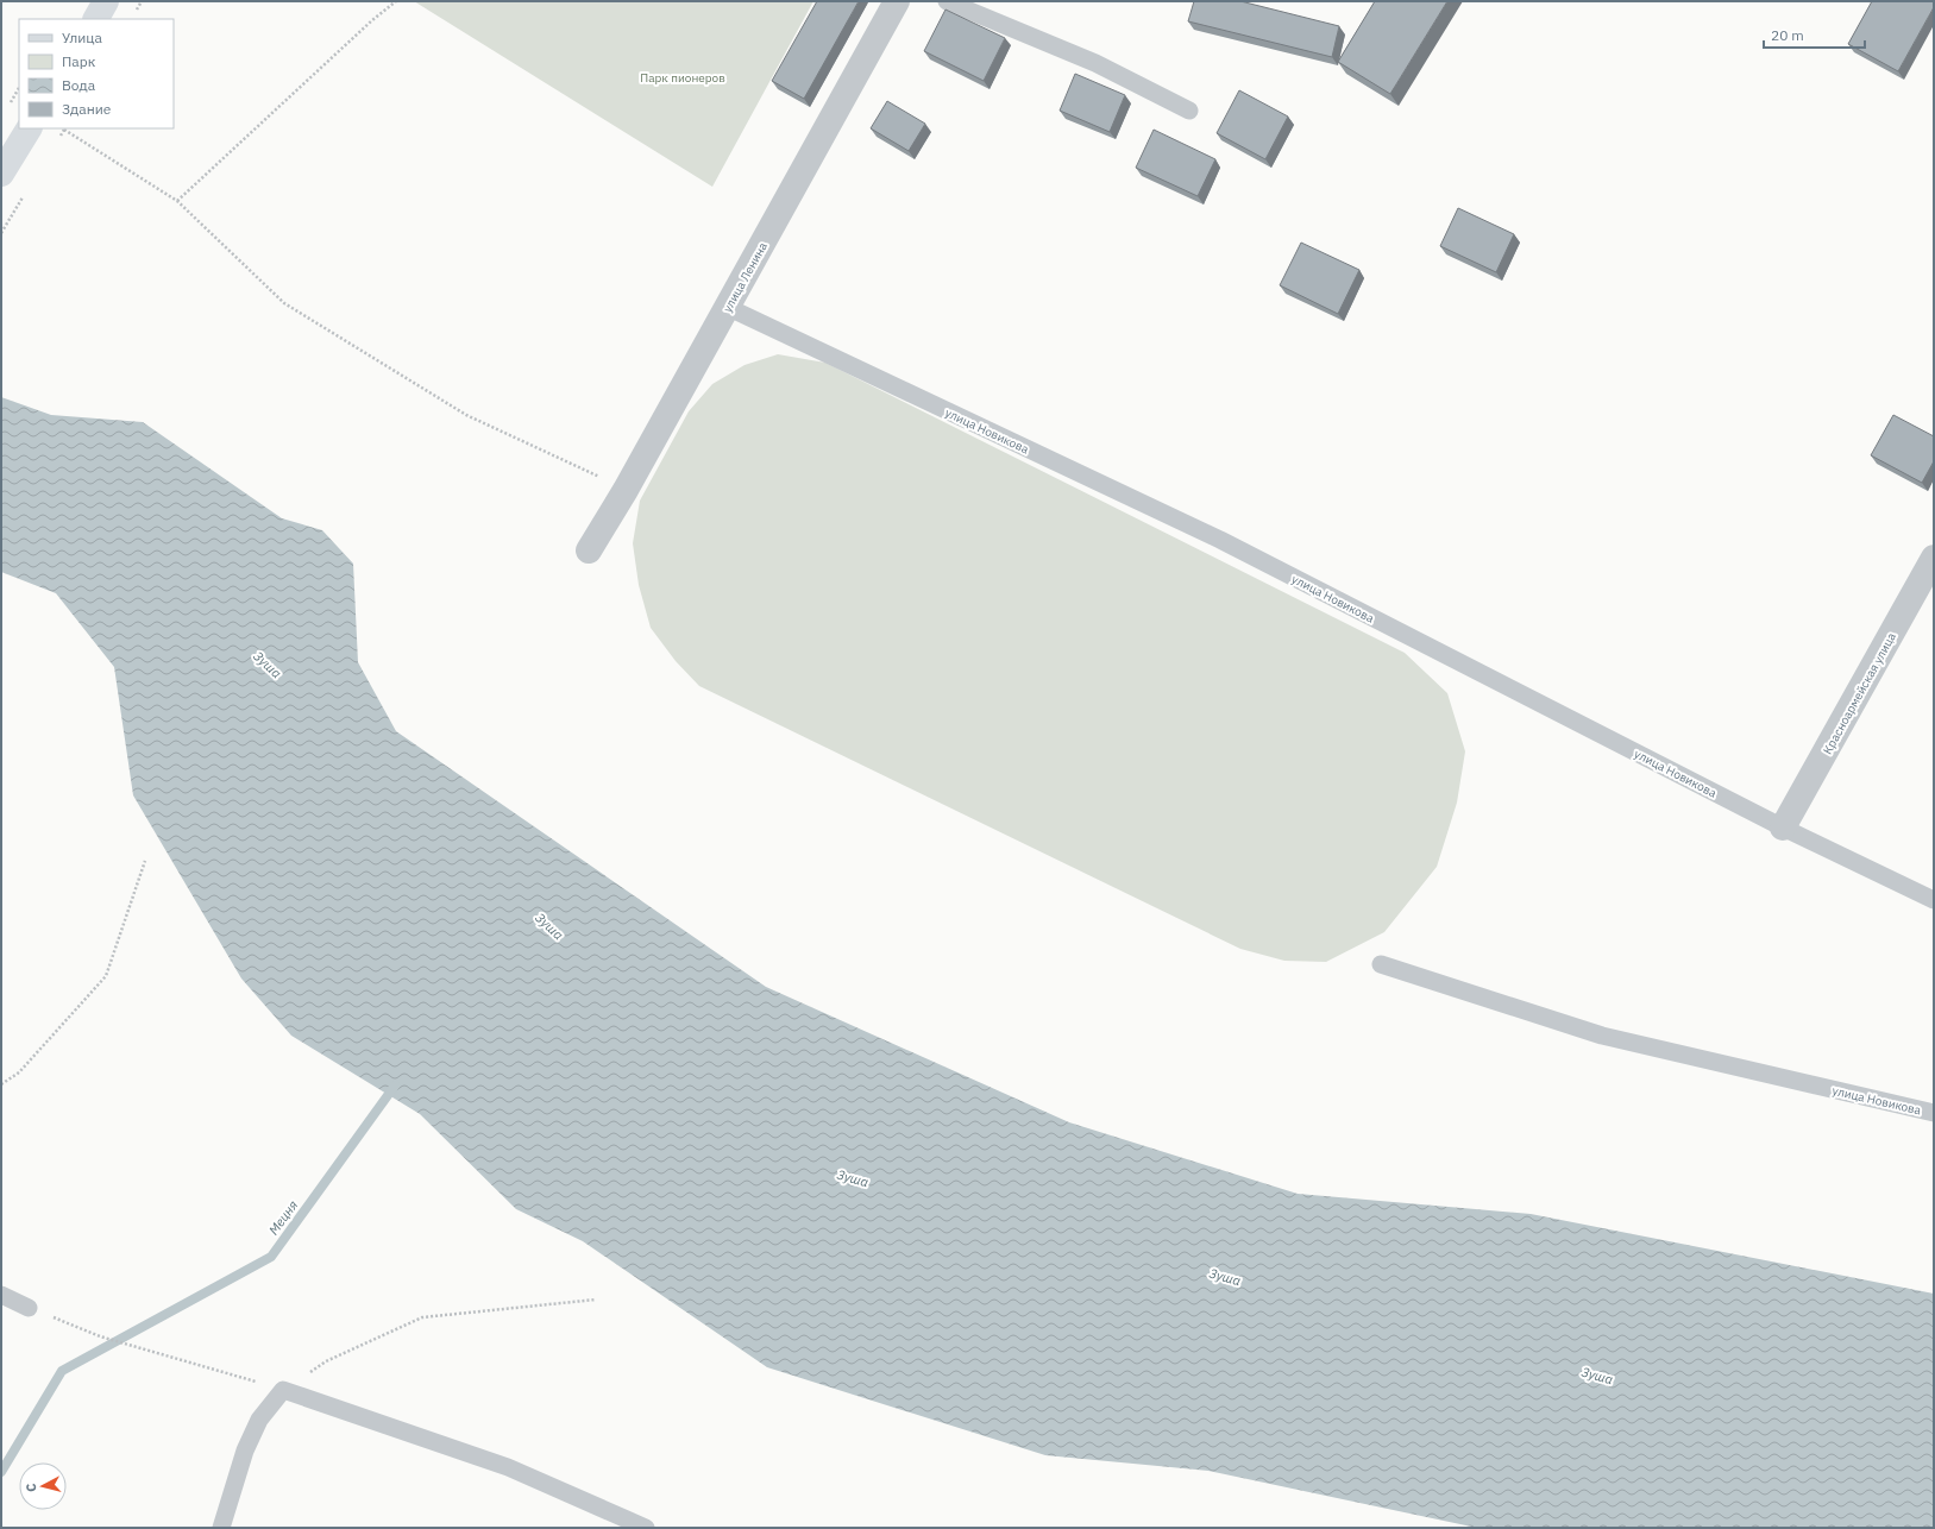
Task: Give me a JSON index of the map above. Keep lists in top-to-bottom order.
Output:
{
  "streets": {
    "street": ["улица Ленина", "Красноармейская улица"],
    "lane": ["улица Новикова"]
  },
  "crossings": [
    ["улица Ленина", "улица Новикова"],
    ["улица Новикова", "Красноармейская улица"]
  ],
  "water": ["Зуша", "Мецня"],
  "parks": ["Парк пионеров"],
  "legend": [
    "Улица",
    "Парк",
    "Вода",
    "Здание"
  ],
  "scale_bar": "20 m",
  "north": "left"
}
